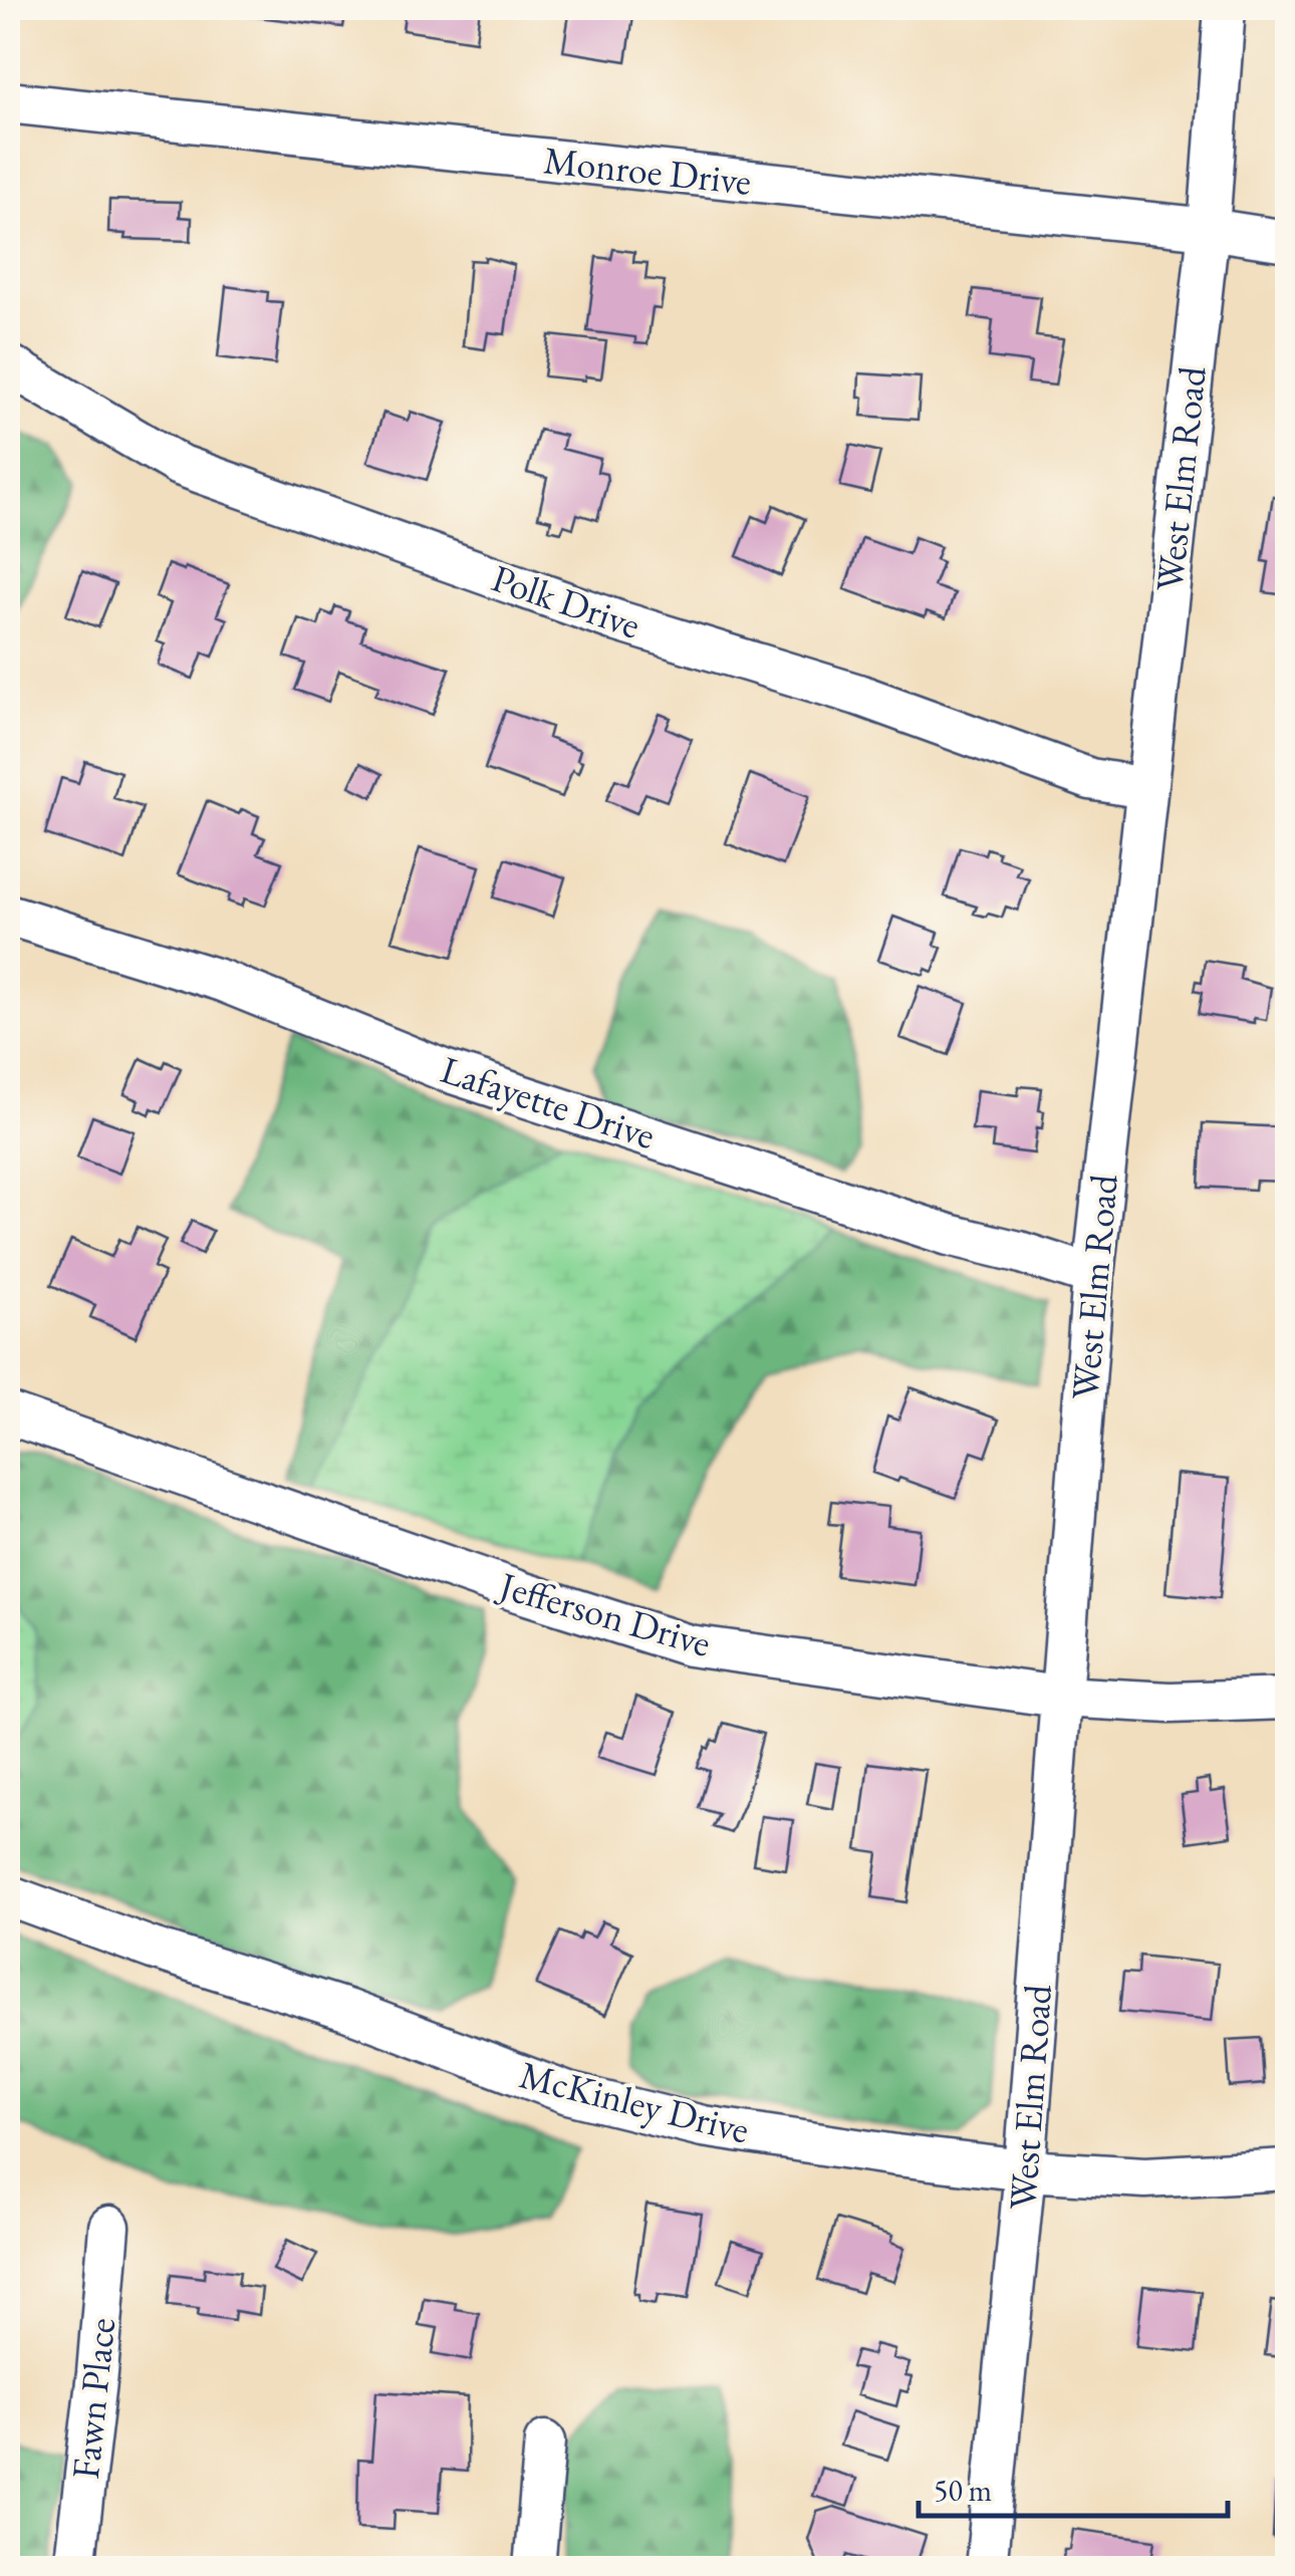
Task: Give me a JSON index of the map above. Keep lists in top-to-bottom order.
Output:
{
  "streets": {
    "street": [
      "Monroe Drive",
      "West Elm Road",
      "Polk Drive",
      "Lafayette Drive",
      "Jefferson Drive",
      "McKinley Drive",
      "Fawn Place"
    ]
  },
  "crossings": [
    ["Monroe Drive", "West Elm Road"],
    ["West Elm Road", "Polk Drive"],
    ["West Elm Road", "Lafayette Drive"],
    ["West Elm Road", "Jefferson Drive"],
    ["West Elm Road", "McKinley Drive"]
  ],
  "scale_bar": "50 m"
}
